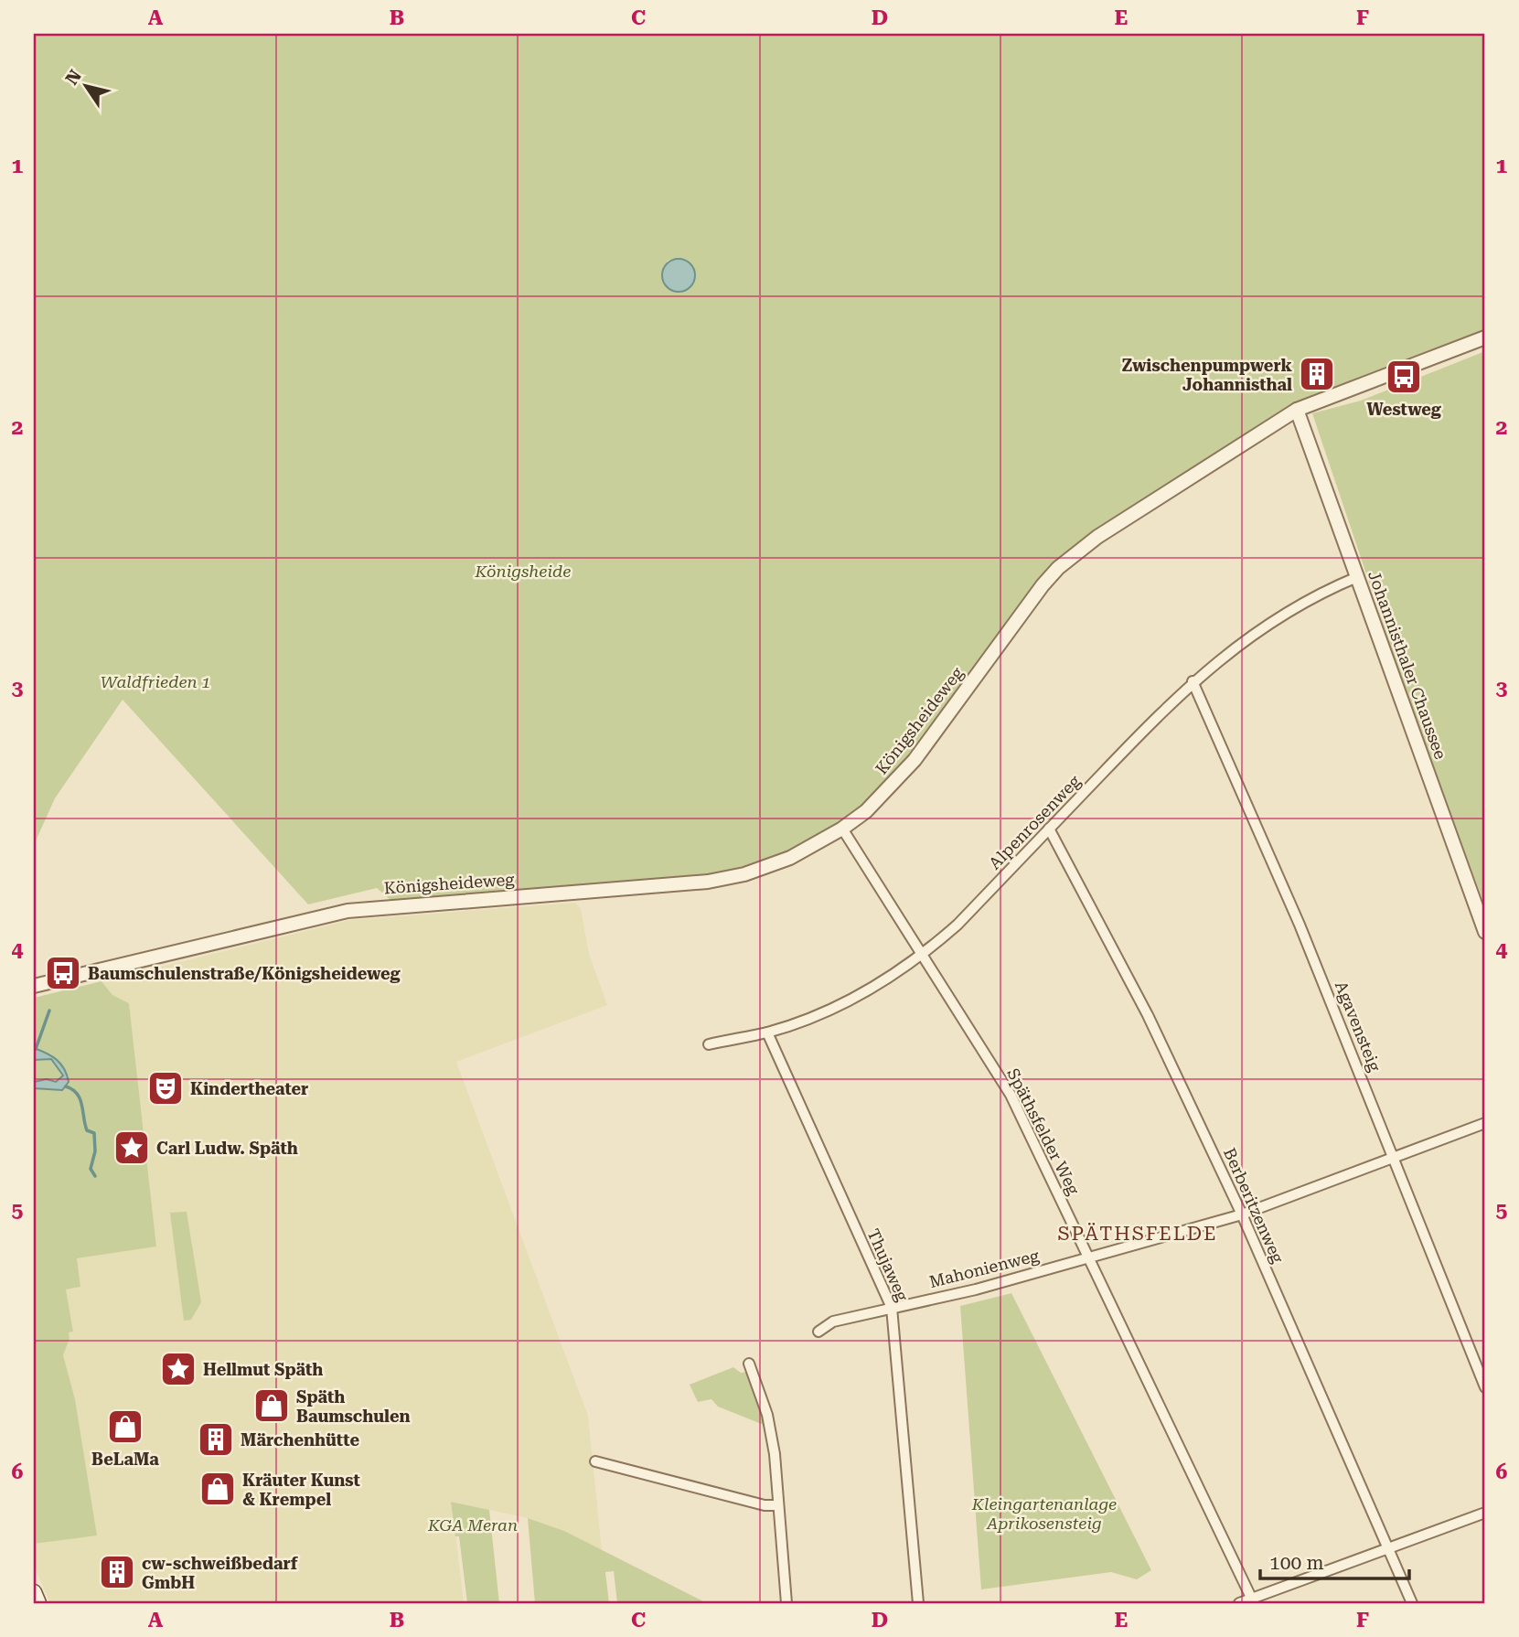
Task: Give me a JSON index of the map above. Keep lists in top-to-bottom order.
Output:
{
  "streets": {
    "street": [
      "Johannisthaler Chaussee",
      "Königsheideweg",
      "Alpenrosenweg",
      "Agavensteig",
      "Späthsfelder Weg",
      "Berberitzenweg",
      "Thujaweg",
      "Mahonienweg"
    ]
  },
  "crossings": [
    ["Johannisthaler Chaussee", "Königsheideweg"],
    ["Johannisthaler Chaussee", "Alpenrosenweg"],
    ["Königsheideweg", "Späthsfelder Weg"],
    ["Alpenrosenweg", "Agavensteig"],
    ["Alpenrosenweg", "Späthsfelder Weg"],
    ["Alpenrosenweg", "Berberitzenweg"],
    ["Alpenrosenweg", "Thujaweg"],
    ["Agavensteig", "Mahonienweg"],
    ["Späthsfelder Weg", "Mahonienweg"],
    ["Berberitzenweg", "Mahonienweg"],
    ["Thujaweg", "Mahonienweg"]
  ],
  "districts": ["SPÄTHSFELDE"],
  "parks": [
    "Königsheide",
    "Waldfrieden 1",
    "Kleingartenanlage Aprikosensteig",
    "KGA Meran"
  ],
  "places": {
    "building": ["Zwischenpumpwerk Johannisthal", "Märchenhütte", "cw-schweißbedarf GmbH"],
    "bus stop": ["Westweg", "Baumschulenstraße/Königsheideweg"],
    "theatre": ["Kindertheater"],
    "place": ["Carl Ludw. Späth", "Hellmut Späth"],
    "shop": ["Späth Baumschulen", "BeLaMa", "Kräuter Kunst & Krempel"]
  },
  "scale_bar": "100 m",
  "north": "top left",
  "grid": {
    "columns": [
      "A",
      "B",
      "C",
      "D",
      "E",
      "F"
    ],
    "rows": [
      "1",
      "2",
      "3",
      "4",
      "5",
      "6"
    ]
  }
}
